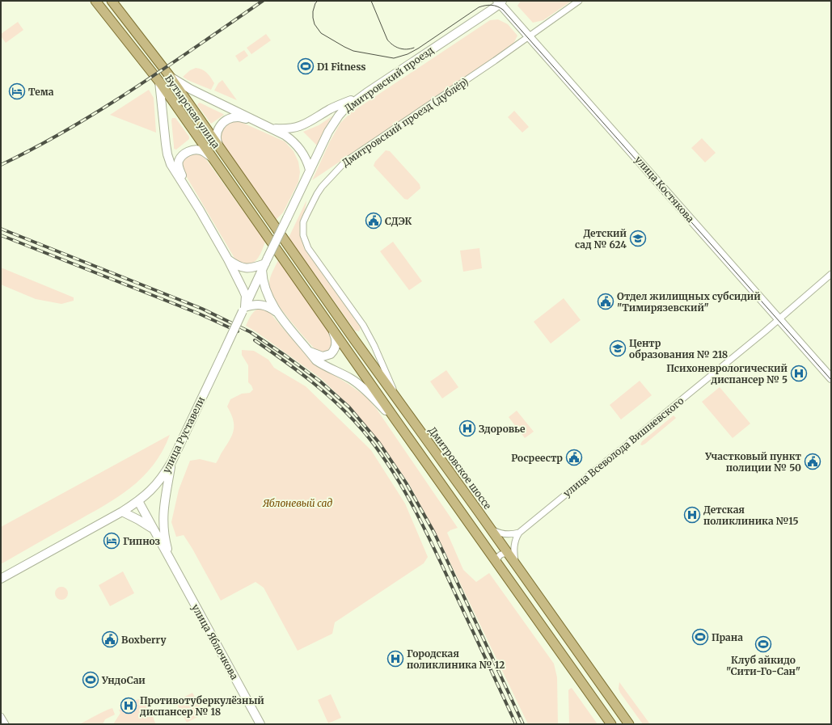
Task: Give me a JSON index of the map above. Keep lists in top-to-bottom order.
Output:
{
  "streets": {
    "main road": [
      "Дмитровский проезд",
      "Бутырская улица",
      "улица Костякова",
      "улица Руставели",
      "Дмитровское шоссе",
      "улица Яблочкова"
    ],
    "street": ["Дмитровский проезд (дублёр)", "улица Всеволода Вишневского"]
  },
  "crossings": [
    ["Дмитровский проезд", "улица Костякова"],
    ["Дмитровский проезд", "улица Руставели"],
    ["Бутырская улица", "Дмитровское шоссе"],
    ["Дмитровский проезд (дублёр)", "улица Костякова"],
    ["Дмитровский проезд (дублёр)", "Дмитровское шоссе"],
    ["улица Костякова", "улица Всеволода Вишневского"]
  ],
  "parks": ["Яблоневый сад"],
  "places": {
    "sports": [
      "D1 Fitness",
      "Прана",
      "Клуб айкидо \"Сити-Го-Сан\"",
      "УндоСаи"
    ],
    "hotel": ["Тема", "Гипноз"],
    "public building": [
      "СДЭК",
      "Отдел жилищных субсидий \"Тимирязевский\"",
      "Росреестр",
      "Участковый пункт полиции № 50",
      "Boxberry"
    ],
    "school or university": ["Детский сад № 624", "Центр образования № 218"],
    "hospital": [
      "Психоневрологический диспансер № 5",
      "Здоровье",
      "Детская поликлиника №15",
      "Городская поликлиника № 12",
      "Противотуберкулёзный диспансер № 18"
    ]
  }
}
